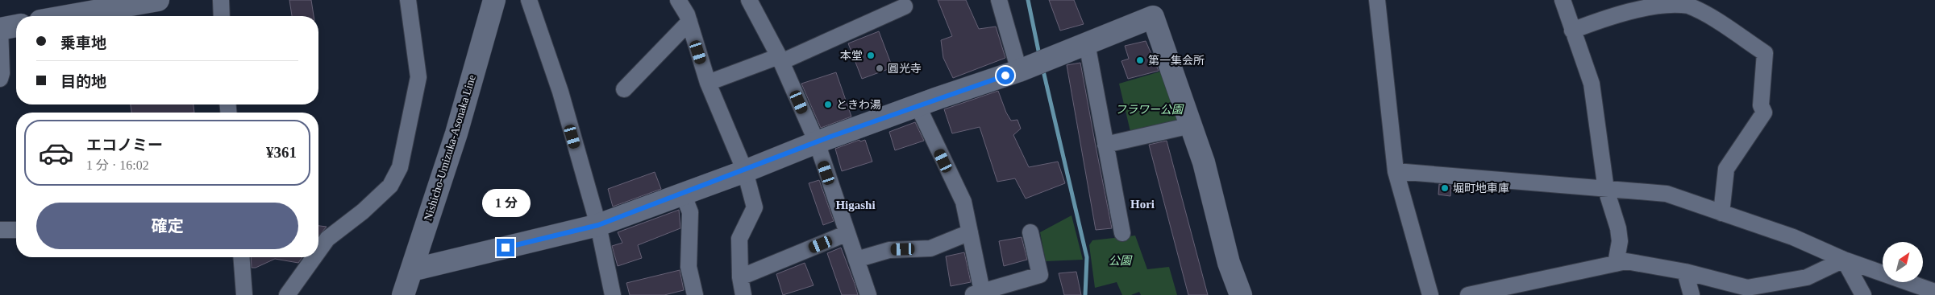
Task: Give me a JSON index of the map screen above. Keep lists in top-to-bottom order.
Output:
{
  "streets": {
    "street": ["Nishicho-Umizuka-Asonaka Line"]
  },
  "districts": ["Hori", "Higashi"],
  "parks": ["フラワー公園", "公園"],
  "places": [
    "本堂",
    "第一集会所",
    "圓光寺",
    "ときわ湯",
    "堀町地車庫"
  ],
  "north": "top right",
  "page": {
    "banner": ["乗車地", "目的地"],
    "list": [
      {
        "name": "エコノミー",
        "note": "1 分 · 16:02",
        "value": "¥361"
      }
    ],
    "bubble": "1 分",
    "buttons": "確定"
  }
}
